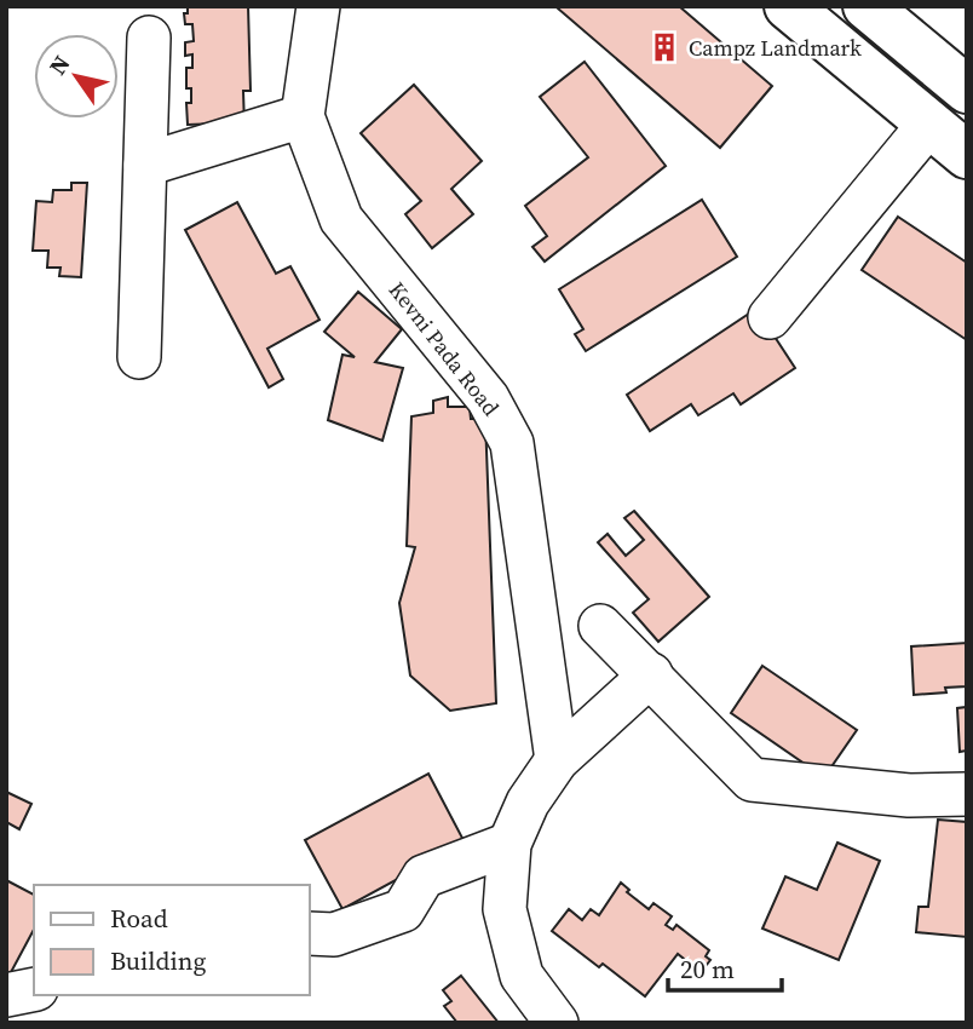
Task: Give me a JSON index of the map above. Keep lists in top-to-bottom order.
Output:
{
  "streets": {
    "street": ["Kevni Pada Road"]
  },
  "places": {
    "building": ["Campz Landmark"]
  },
  "legend": ["Road", "Building"],
  "scale_bar": "20 m",
  "north": "top left"
}
